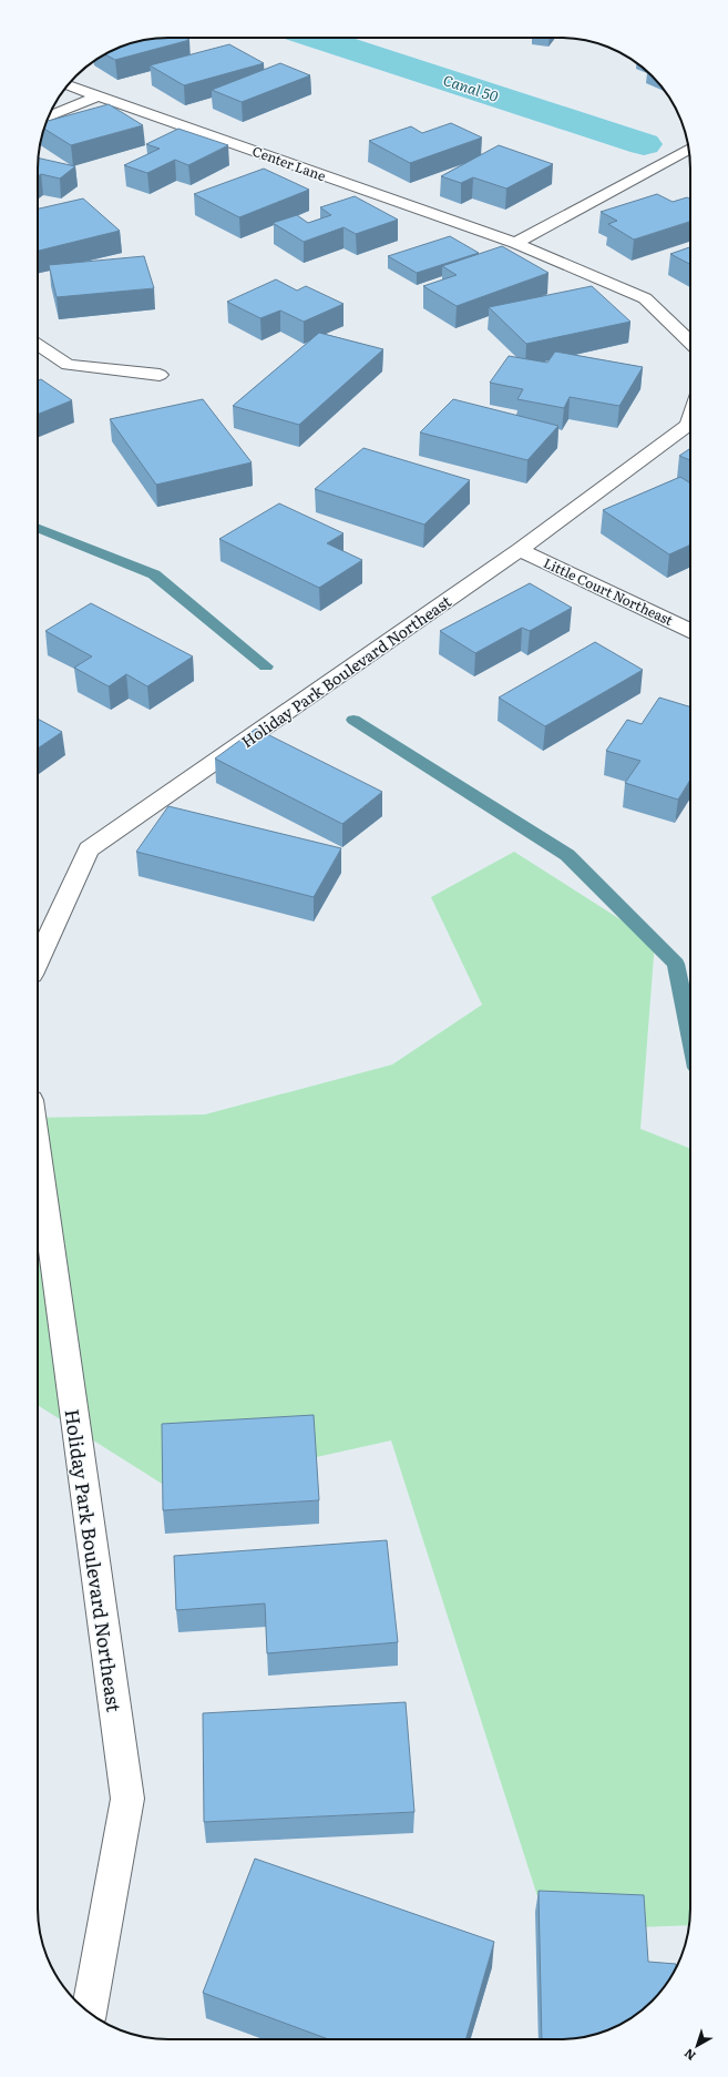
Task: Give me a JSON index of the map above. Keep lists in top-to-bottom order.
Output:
{
  "streets": {
    "street": ["Center Lane", "Little Court Northeast", "Holiday Park Boulevard Northeast"]
  },
  "crossings": [
    ["Little Court Northeast", "Holiday Park Boulevard Northeast"]
  ],
  "water": ["Canal 50"],
  "north": "bottom left"
}
